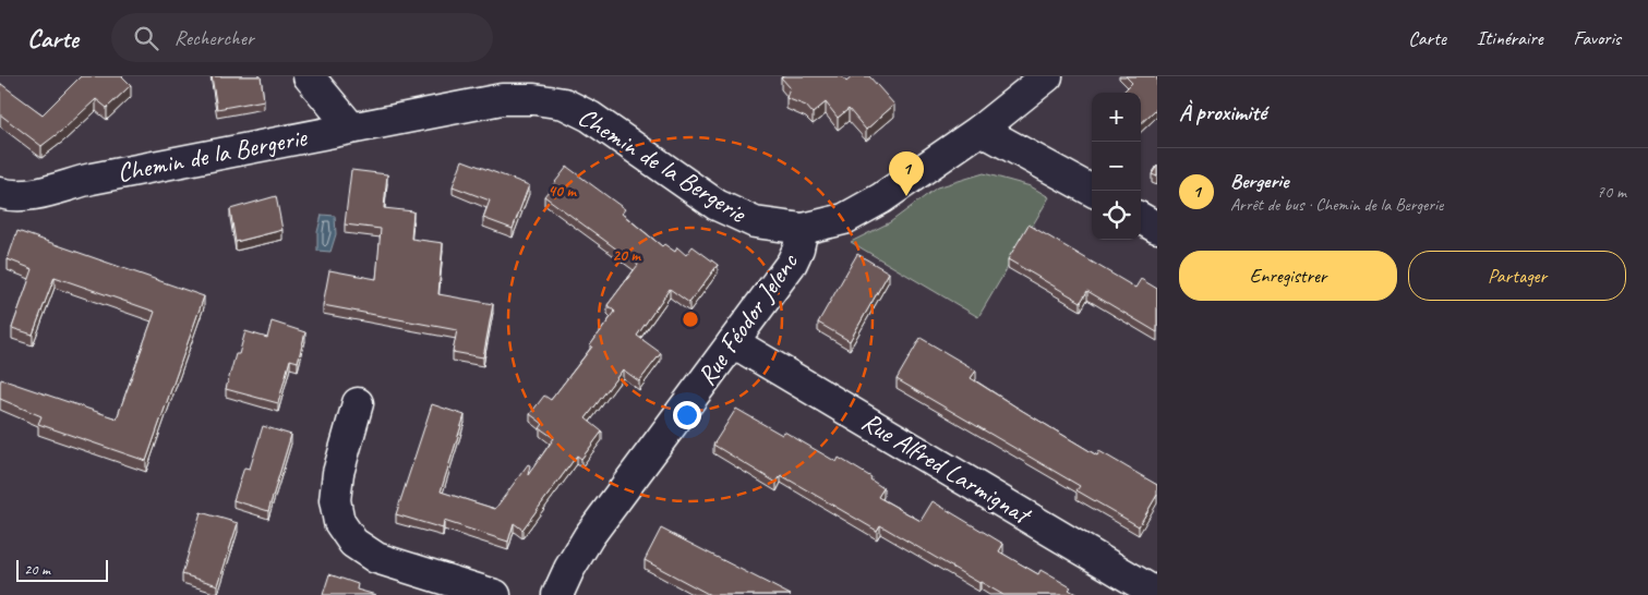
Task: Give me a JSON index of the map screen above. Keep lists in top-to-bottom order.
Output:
{
  "streets": {
    "street": ["Chemin de la Bergerie", "Rue Féodor Jelenc", "Rue Alfred Larmignat"]
  },
  "crossings": [
    ["Chemin de la Bergerie", "Rue Féodor Jelenc"],
    ["Rue Féodor Jelenc", "Rue Alfred Larmignat"]
  ],
  "scale_bar": "20 m",
  "page": {
    "header": "Carte",
    "search": "Rechercher",
    "nav": ["Carte", "Itinéraire", "Favoris"],
    "heading": "À proximité",
    "map_buttons": ["+", "−"],
    "list": [
      {
        "mark": "1",
        "name": "Bergerie",
        "note": "Arrêt de bus · Chemin de la Bergerie",
        "value": "70 m"
      }
    ],
    "pins": "1",
    "buttons": ["Enregistrer", "Partager"],
    "scale": "20 m"
  },
  "rings": ["40 m", "20 m"]
}
